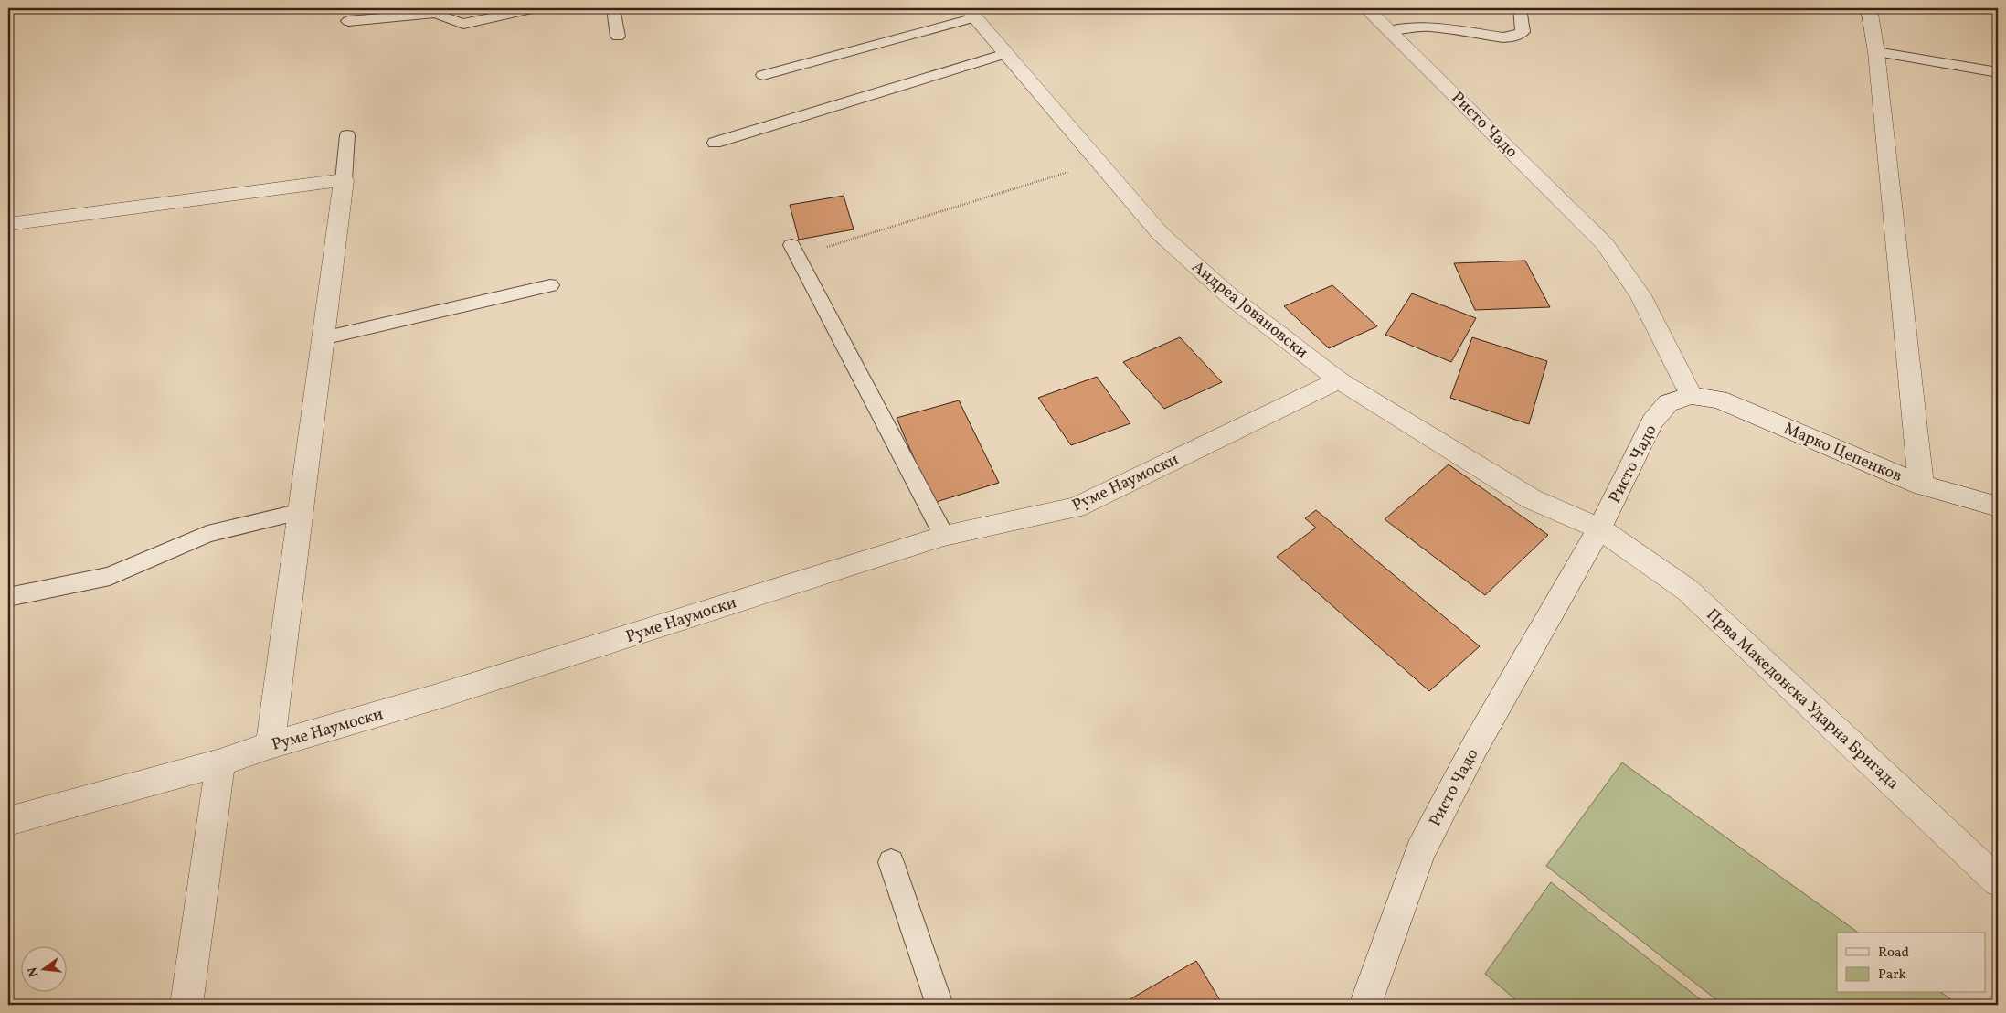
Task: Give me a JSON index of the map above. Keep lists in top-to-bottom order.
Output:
{
  "streets": {
    "street": [
      "Ристо Чадо",
      "Андреа Јовановски",
      "Марко Цепенков",
      "Руме Наумоски",
      "Прва Македонска Ударна Бригада"
    ]
  },
  "crossings": [
    ["Ристо Чадо", "Андреа Јовановски"],
    ["Ристо Чадо", "Марко Цепенков"],
    ["Ристо Чадо", "Прва Македонска Ударна Бригада"],
    ["Андреа Јовановски", "Руме Наумоски"],
    ["Андреа Јовановски", "Прва Македонска Ударна Бригада"]
  ],
  "legend": ["Road", "Park"],
  "north": "left"
}
